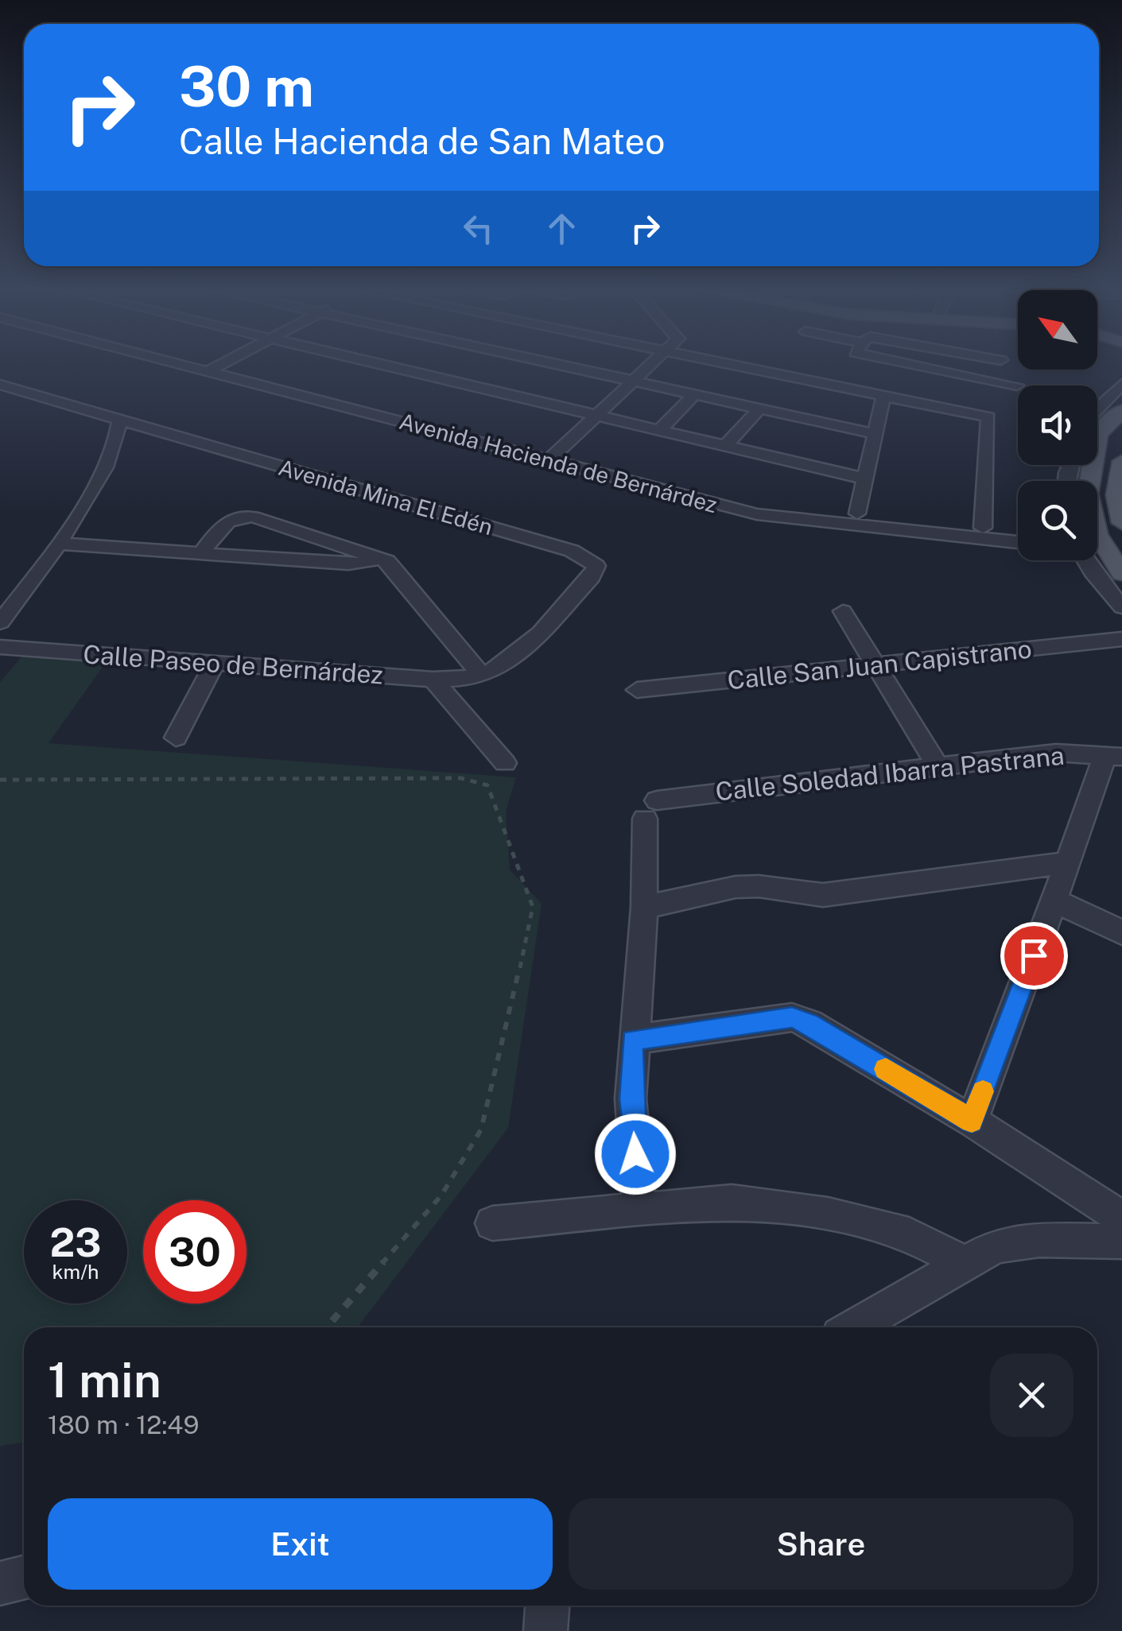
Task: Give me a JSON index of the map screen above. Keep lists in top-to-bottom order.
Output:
{
  "streets": {
    "street": [
      "Avenida Hacienda de Bernárdez",
      "Avenida Mina El Edén",
      "Calle Paseo de Bernárdez",
      "Calle San Juan Capistrano",
      "Calle Soledad Ibarra Pastrana"
    ]
  },
  "crossings": [
    ["Avenida Mina El Edén", "Calle Paseo de Bernárdez"]
  ],
  "north": "top left",
  "page": {
    "turn": ["30 m", "Calle Hacienda de San Mateo"],
    "speed": "23 km/h",
    "limit": "30",
    "heading": ["1 min", "180 m · 12:49"],
    "buttons": ["Exit", "Share"]
  }
}
